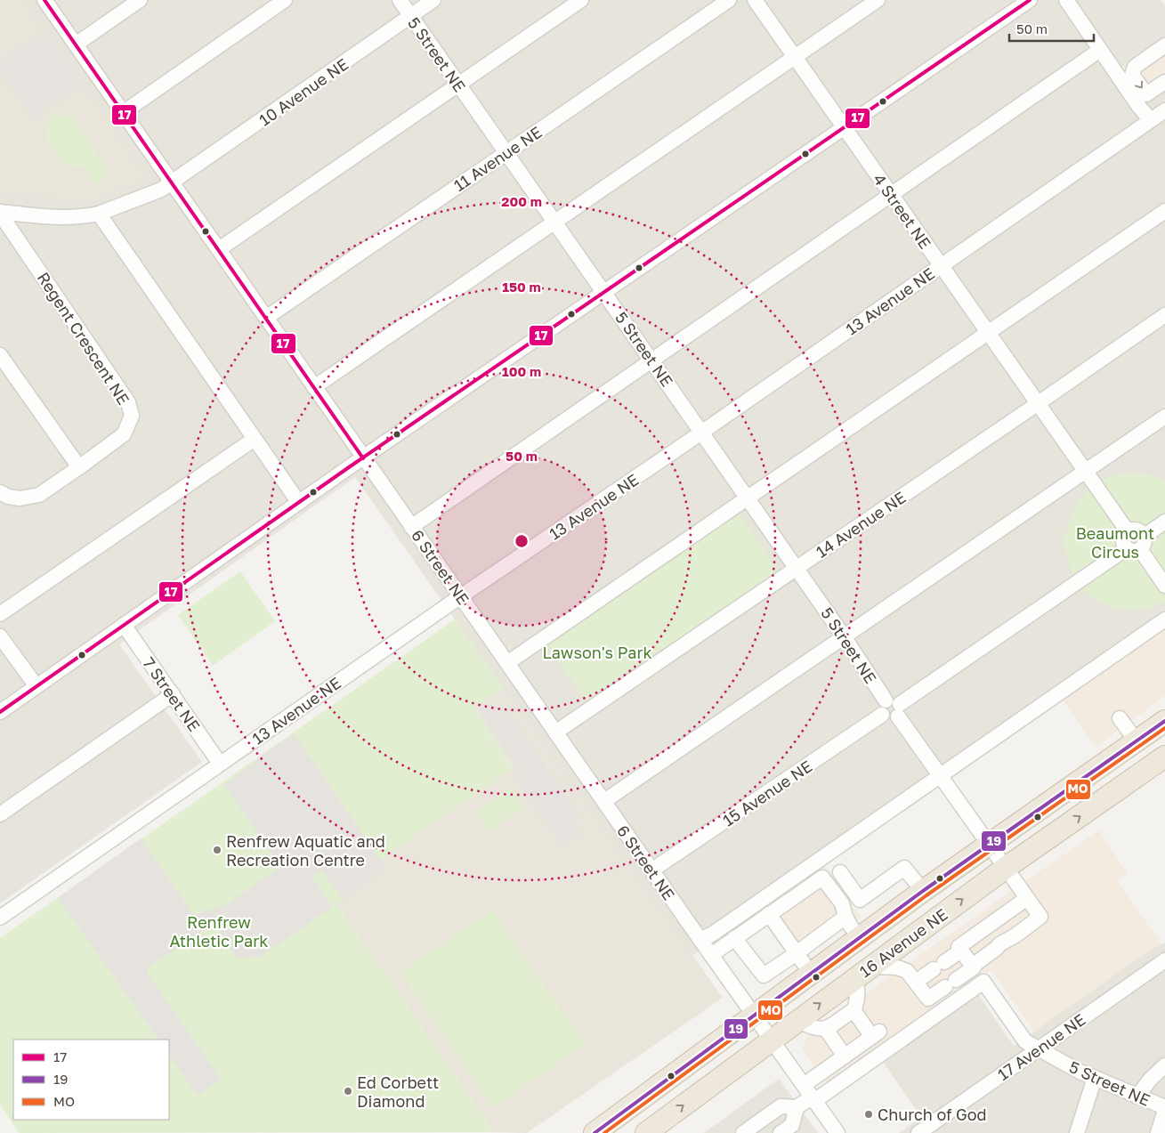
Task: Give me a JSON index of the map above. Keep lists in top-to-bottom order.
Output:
{
  "streets": {
    "highway": ["16 Avenue NE"],
    "street": [
      "5 Street NE",
      "10 Avenue NE",
      "11 Avenue NE",
      "4 Street NE",
      "13 Avenue NE",
      "Regent Crescent NE",
      "14 Avenue NE",
      "6 Street NE",
      "7 Street NE",
      "15 Avenue NE",
      "17 Avenue NE"
    ]
  },
  "crossings": [
    ["5 Street NE", "10 Avenue NE"],
    ["5 Street NE", "11 Avenue NE"],
    ["5 Street NE", "13 Avenue NE"],
    ["5 Street NE", "14 Avenue NE"],
    ["5 Street NE", "6 Street NE"],
    ["5 Street NE", "15 Avenue NE"],
    ["5 Street NE", "16 Avenue NE"],
    ["5 Street NE", "17 Avenue NE"],
    ["10 Avenue NE", "Regent Crescent NE"],
    ["10 Avenue NE", "6 Street NE"],
    ["11 Avenue NE", "6 Street NE"],
    ["4 Street NE", "13 Avenue NE"],
    ["4 Street NE", "14 Avenue NE"],
    ["13 Avenue NE", "6 Street NE"],
    ["13 Avenue NE", "7 Street NE"],
    ["14 Avenue NE", "6 Street NE"],
    ["6 Street NE", "15 Avenue NE"],
    ["6 Street NE", "16 Avenue NE"]
  ],
  "parks": ["Beaumont Circus", "Lawson's Park", "Renfrew Athletic Park"],
  "places": ["Renfrew Aquatic and Recreation Centre", "Ed Corbett Diamond", "Church of God"],
  "lines": ["transit line 17", "transit line 19", "transit line MO"],
  "legend": ["17", "19", "MO"],
  "scale_bar": "50 m",
  "rings": [
    "200 m",
    "150 m",
    "100 m",
    "50 m"
  ]
}
